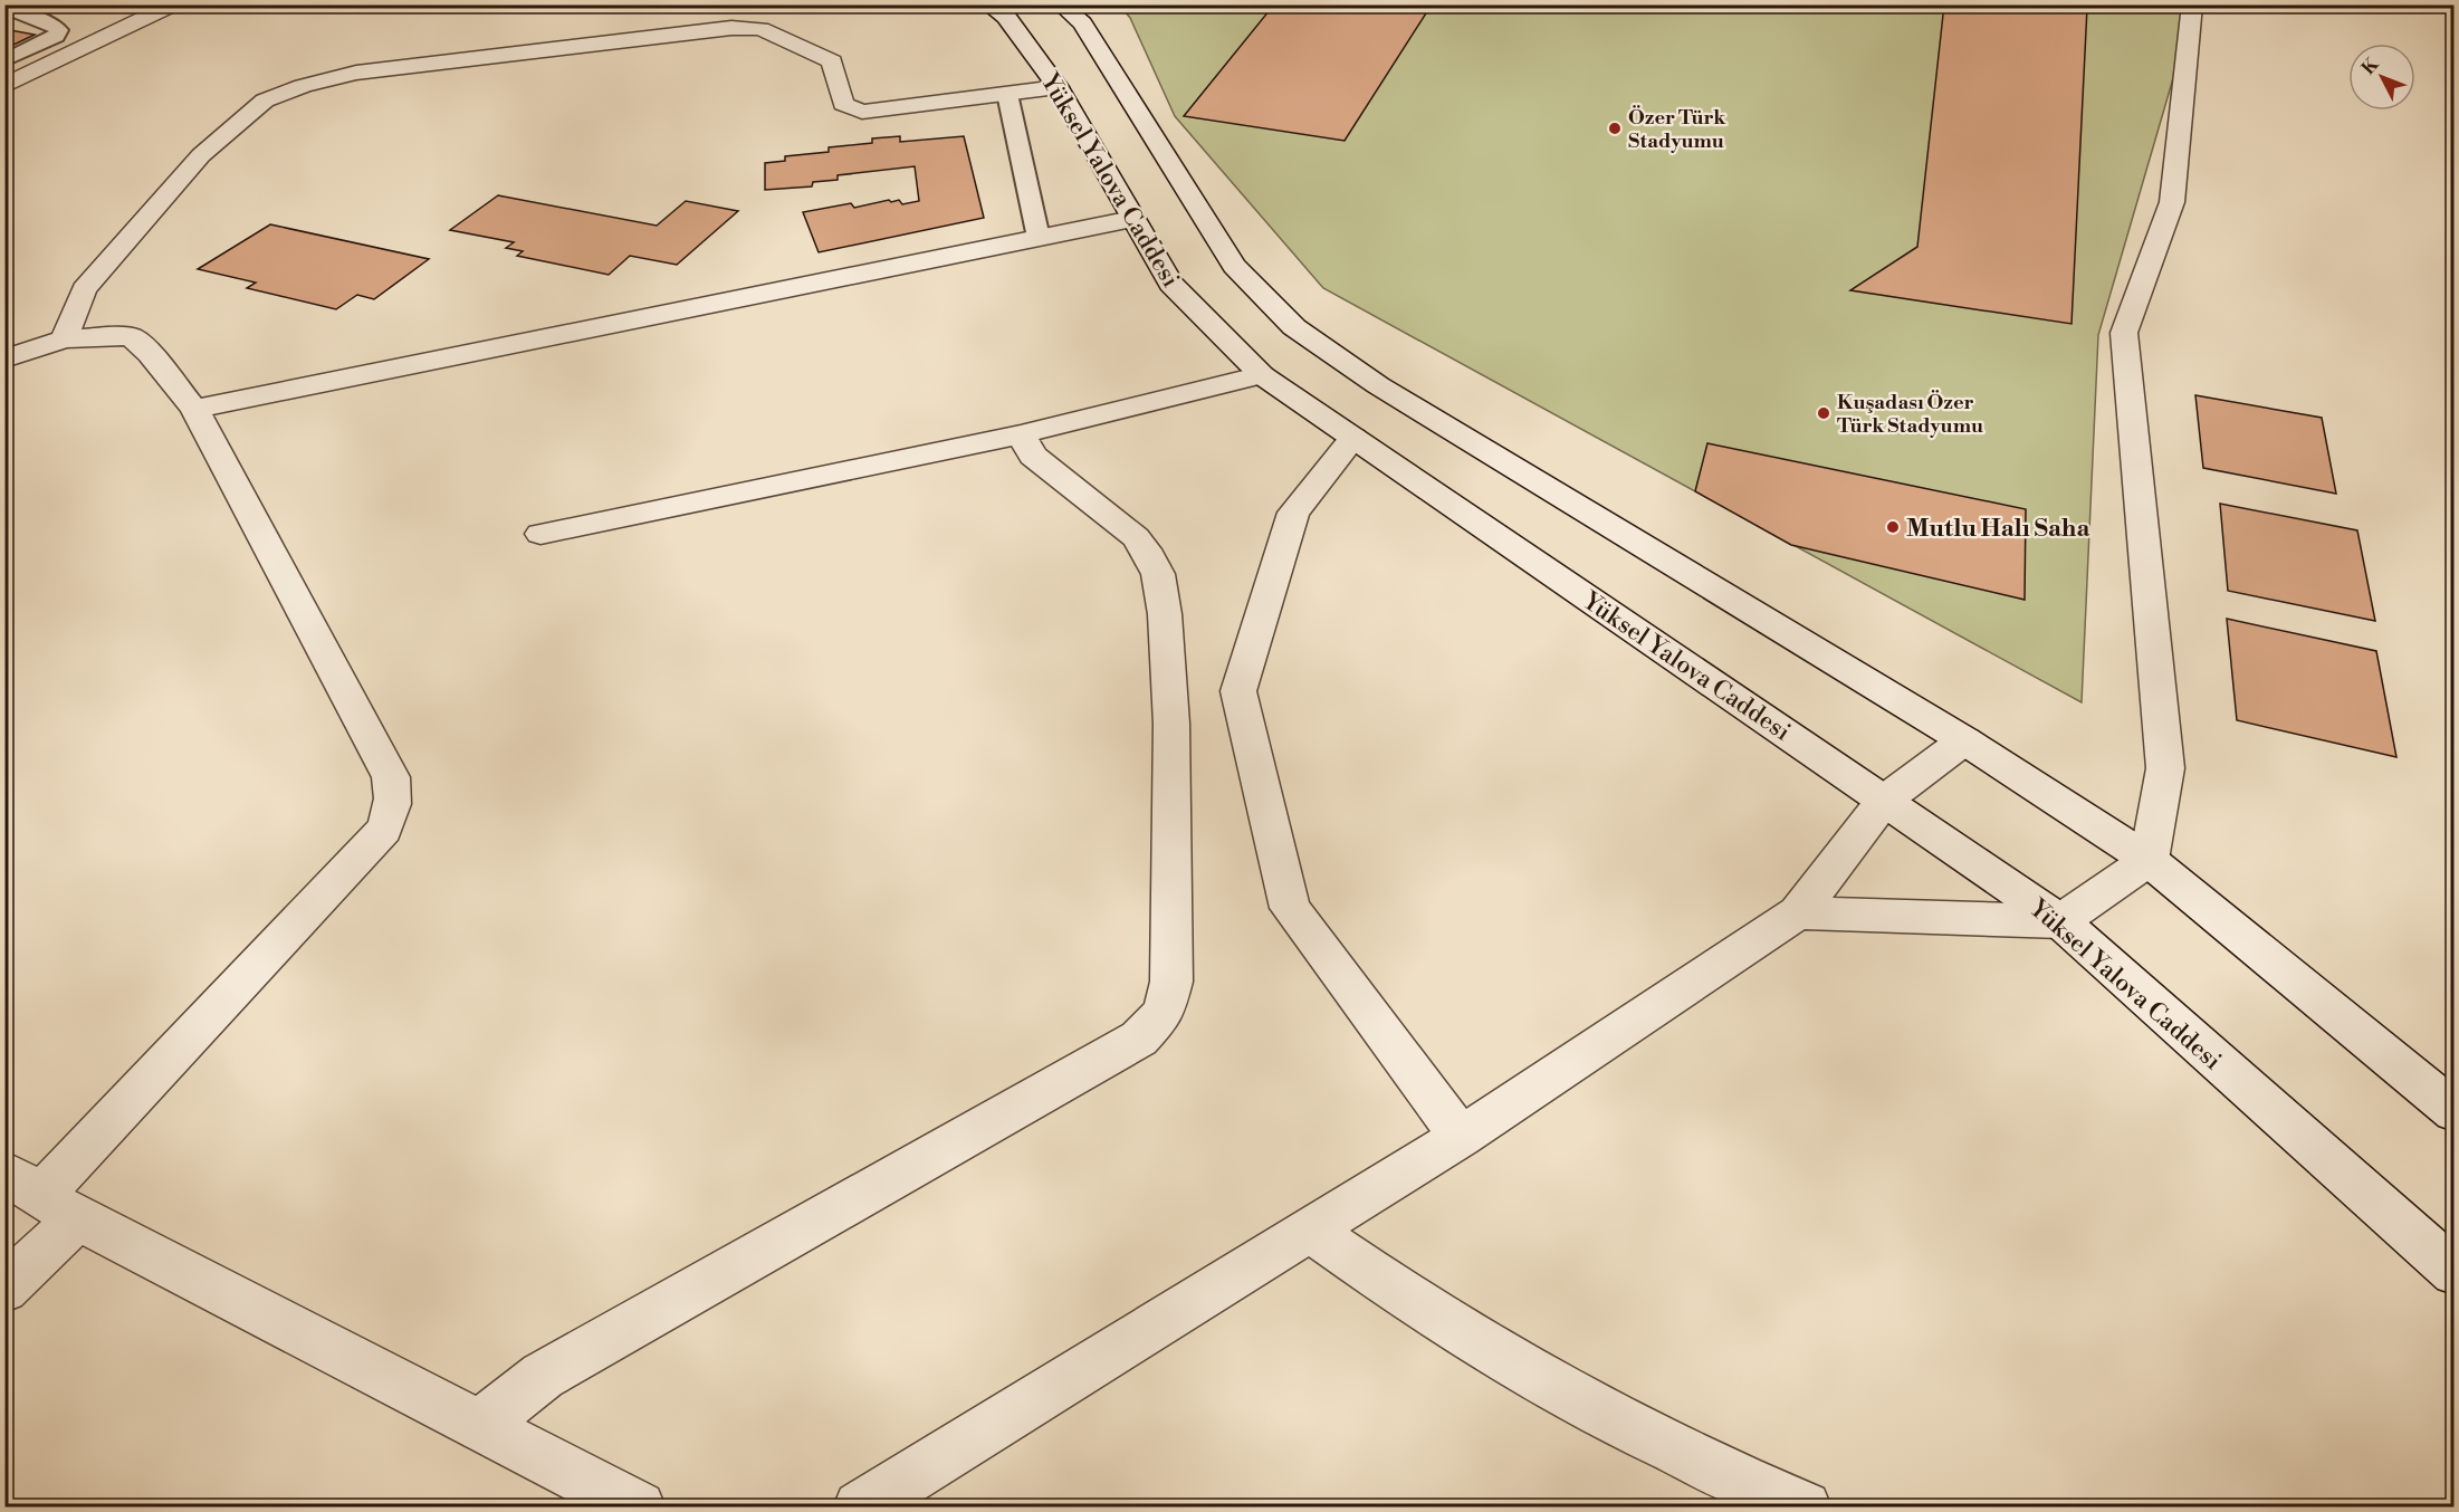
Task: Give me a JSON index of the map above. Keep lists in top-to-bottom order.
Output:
{
  "streets": {
    "street": ["Yüksel Yalova Caddesi"]
  },
  "places": ["Özer Türk Stadyumu", "Kuşadası Özer Türk Stadyumu", "Mutlu Halı Saha"],
  "north": "top left"
}
